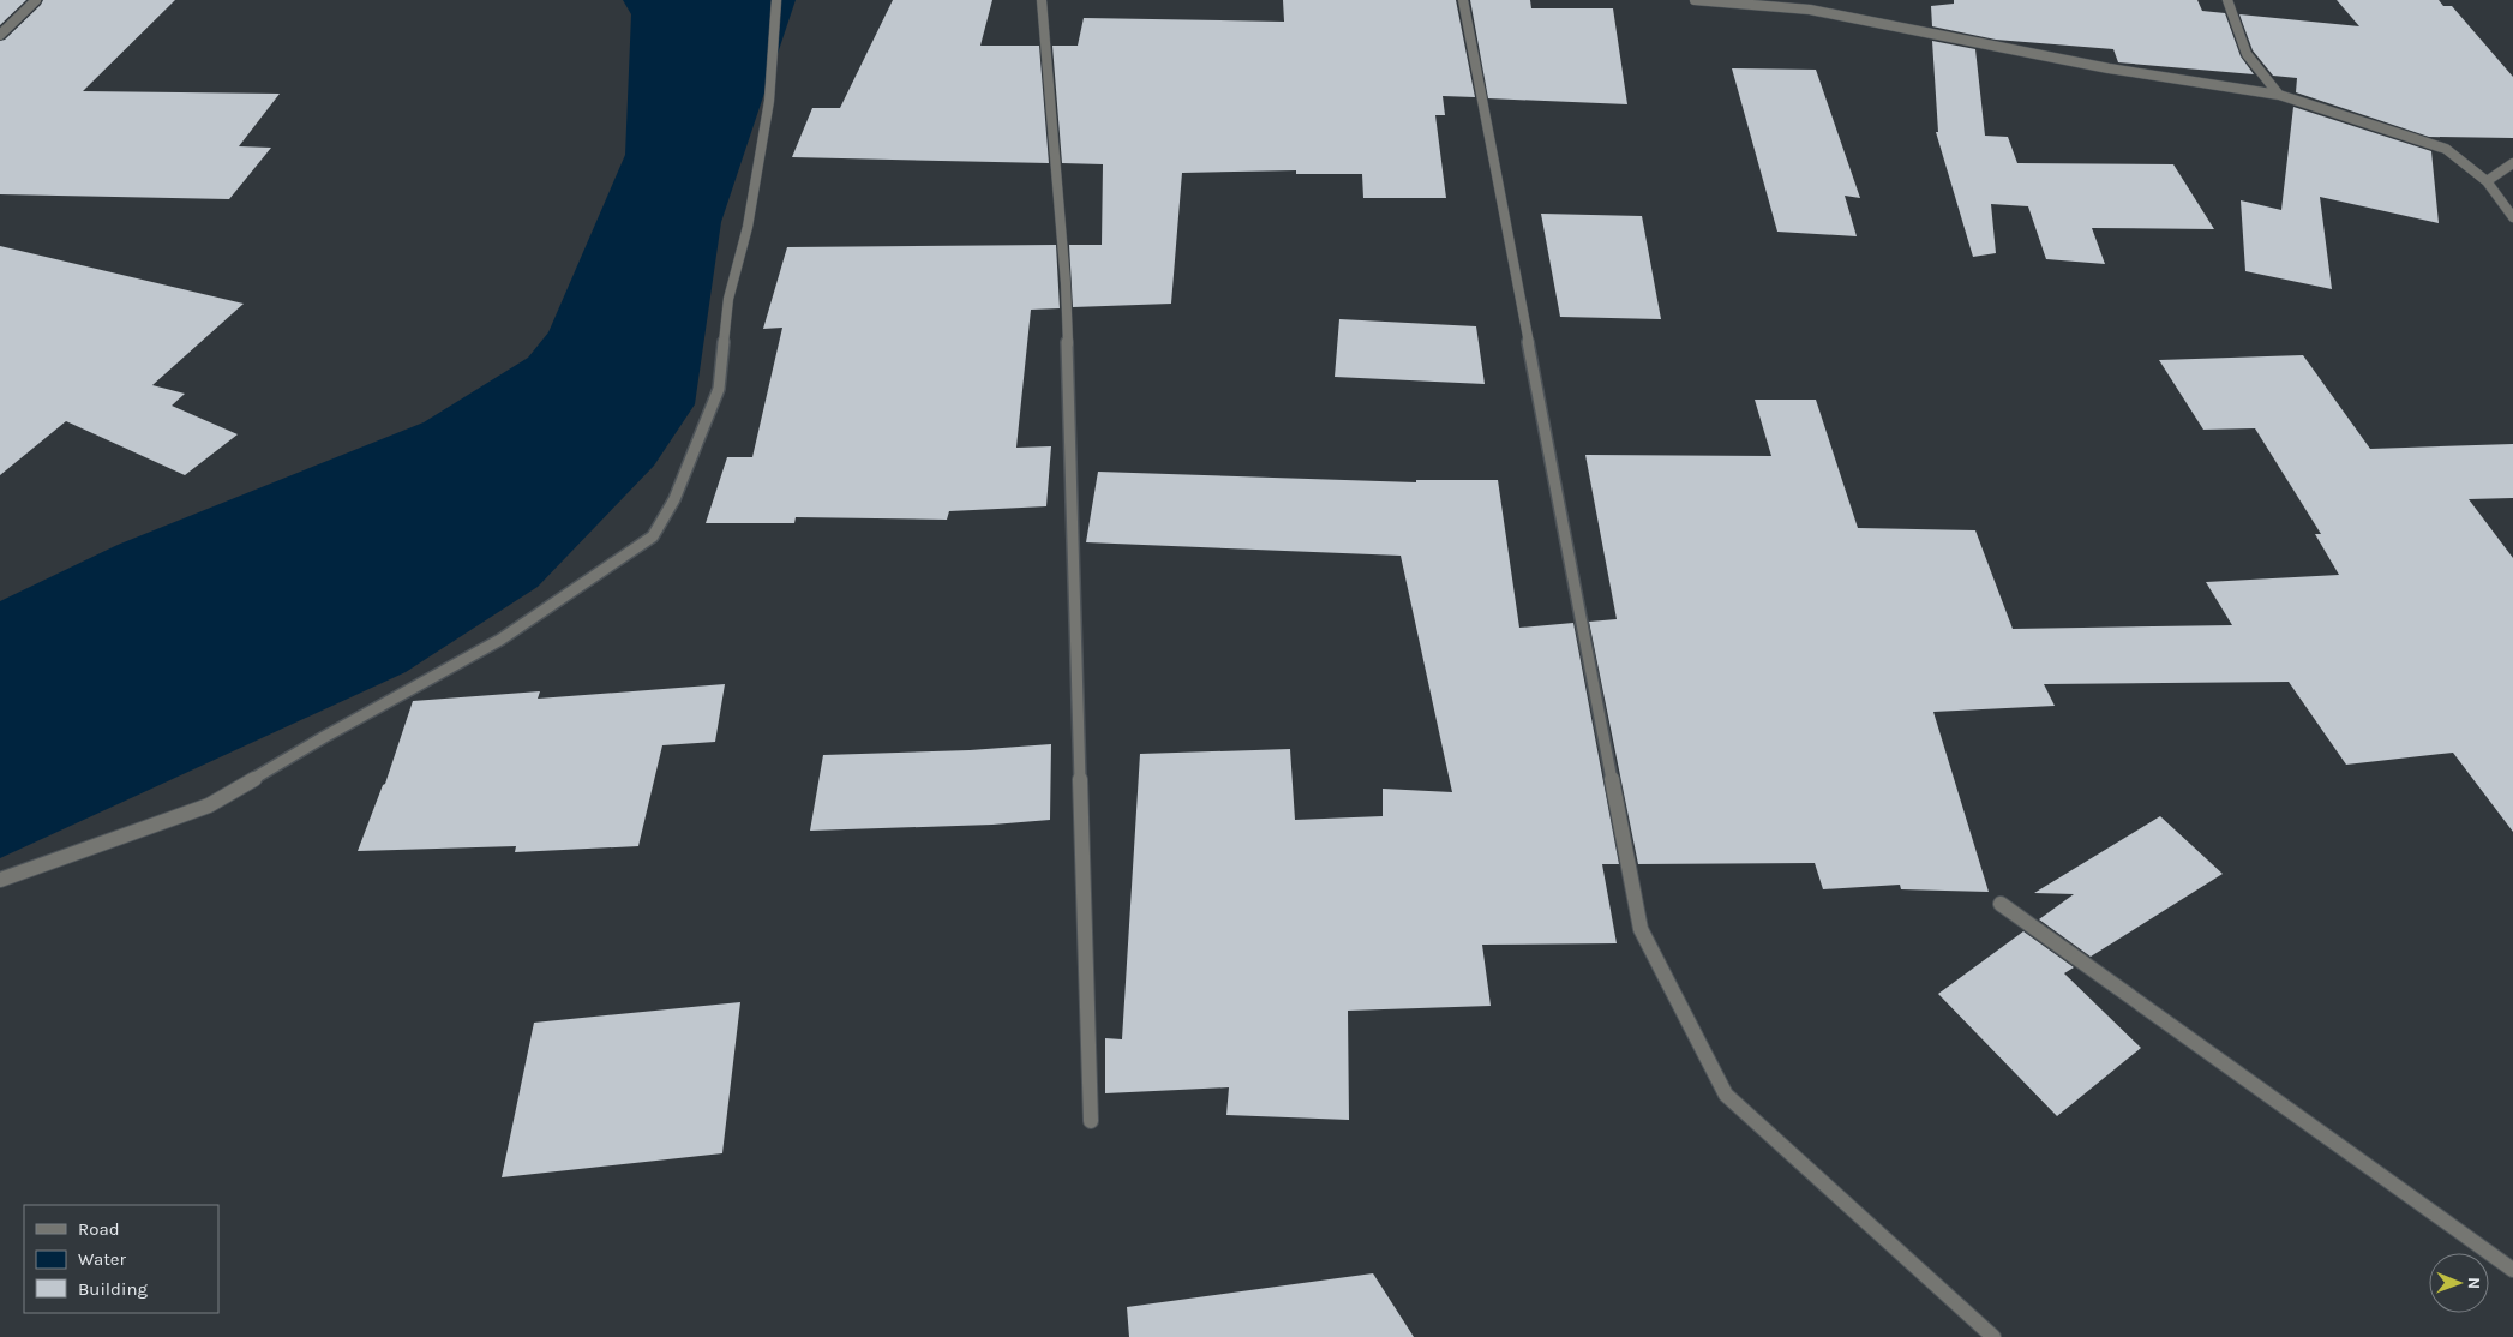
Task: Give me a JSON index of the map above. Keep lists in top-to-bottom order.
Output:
{
  "legend": ["Road", "Water", "Building"],
  "north": "right"
}
